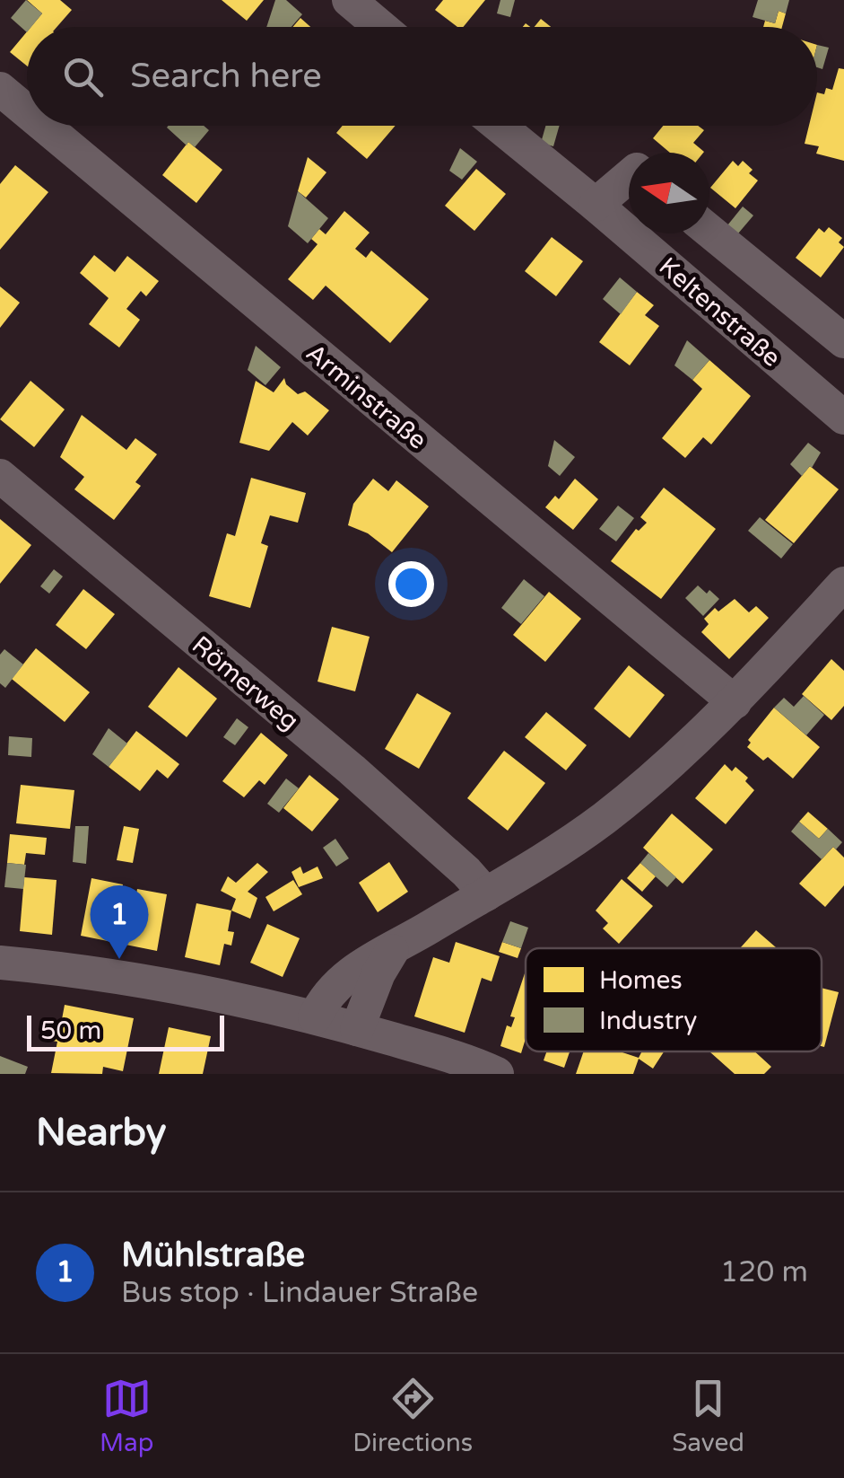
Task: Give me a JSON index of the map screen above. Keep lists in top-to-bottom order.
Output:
{
  "streets": {
    "street": ["Keltenstraße", "Arminstraße", "Römerweg"]
  },
  "legend": ["Homes", "Industry"],
  "scale_bar": "50 m",
  "north": "left",
  "page": {
    "search": "Search here",
    "pins": "1",
    "scale": "50 m",
    "heading": "Nearby",
    "list": [
      {
        "mark": "1",
        "name": "Mühlstraße",
        "note": "Bus stop · Lindauer Straße",
        "value": "120 m"
      }
    ],
    "nav": ["Map", "Directions", "Saved"]
  }
}
